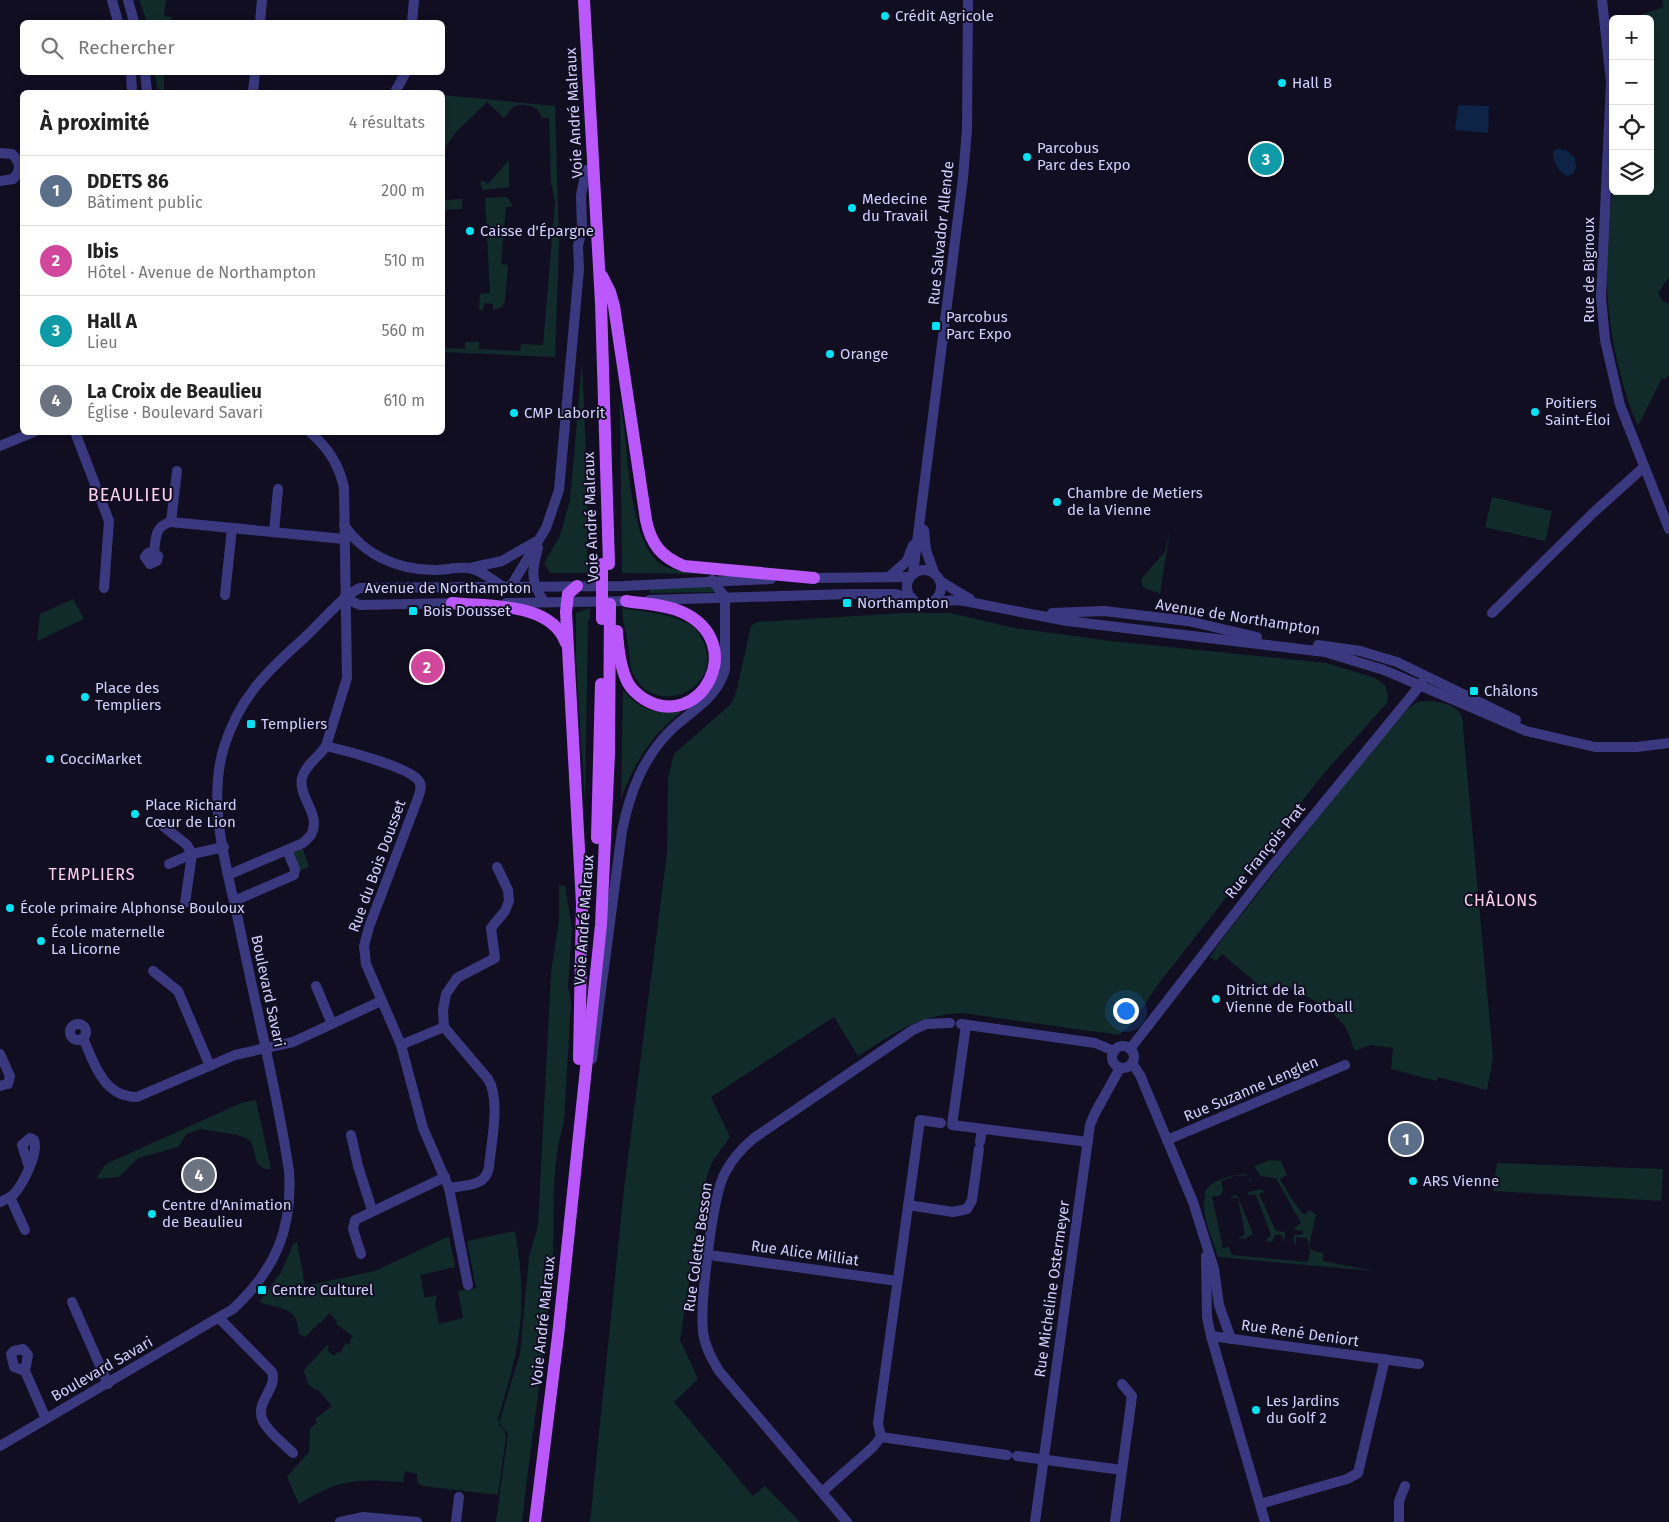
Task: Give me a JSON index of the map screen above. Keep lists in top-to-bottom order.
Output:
{
  "streets": {
    "main road": ["Voie André Malraux"],
    "street": [
      "Rue Salvador Allende",
      "Rue de Bignoux",
      "Avenue de Northampton",
      "Rue François Prat",
      "Rue du Bois Dousset",
      "Boulevard Savari",
      "Rue Suzanne Lenglen",
      "Rue Colette Besson",
      "Rue Alice Milliat",
      "Rue Micheline Ostermeyer",
      "Rue René Deniort"
    ]
  },
  "crossings": [
    ["Rue Salvador Allende", "Avenue de Northampton"],
    ["Avenue de Northampton", "Rue François Prat"],
    ["Avenue de Northampton", "Boulevard Savari"],
    ["Rue François Prat", "Rue Colette Besson"],
    ["Rue François Prat", "Rue Micheline Ostermeyer"],
    ["Rue Colette Besson", "Rue Alice Milliat"],
    ["Rue Colette Besson", "Rue Micheline Ostermeyer"]
  ],
  "districts": ["BEAULIEU", "TEMPLIERS", "CHÂLONS"],
  "places": {
    "other": [
      "Crédit Agricole",
      "Hall B",
      "Parcobus Parc des Expo",
      "Medecine du Travail",
      "Caisse d'Épargne",
      "Orange",
      "Poitiers Saint-Éloi",
      "CMP Laborit",
      "Chambre de Metiers de la Vienne",
      "Place des Templiers",
      "CocciMarket",
      "Place Richard Cœur de Lion",
      "École primaire Alphonse Bouloux",
      "École maternelle La Licorne",
      "Ditrict de la Vienne de Football",
      "ARS Vienne",
      "Centre d'Animation de Beaulieu",
      "Les Jardins du Golf 2"
    ],
    "transit": [
      "Parcobus Parc Expo",
      "Northampton",
      "Bois Dousset",
      "Châlons",
      "Templiers",
      "Centre Culturel"
    ]
  },
  "page": {
    "map_buttons": ["+", "−"],
    "search": "Rechercher",
    "heading": ["À proximité", "4 résultats"],
    "pins": [
      "3",
      "2",
      "1",
      "4"
    ],
    "list": [
      {
        "mark": "1",
        "name": "DDETS 86",
        "note": "Bâtiment public",
        "value": "200 m"
      },
      {
        "mark": "2",
        "name": "Ibis",
        "note": "Hôtel · Avenue de Northampton",
        "value": "510 m"
      },
      {
        "mark": "3",
        "name": "Hall A",
        "note": "Lieu",
        "value": "560 m"
      },
      {
        "mark": "4",
        "name": "La Croix de Beaulieu",
        "note": "Église · Boulevard Savari",
        "value": "610 m"
      }
    ]
  }
}
